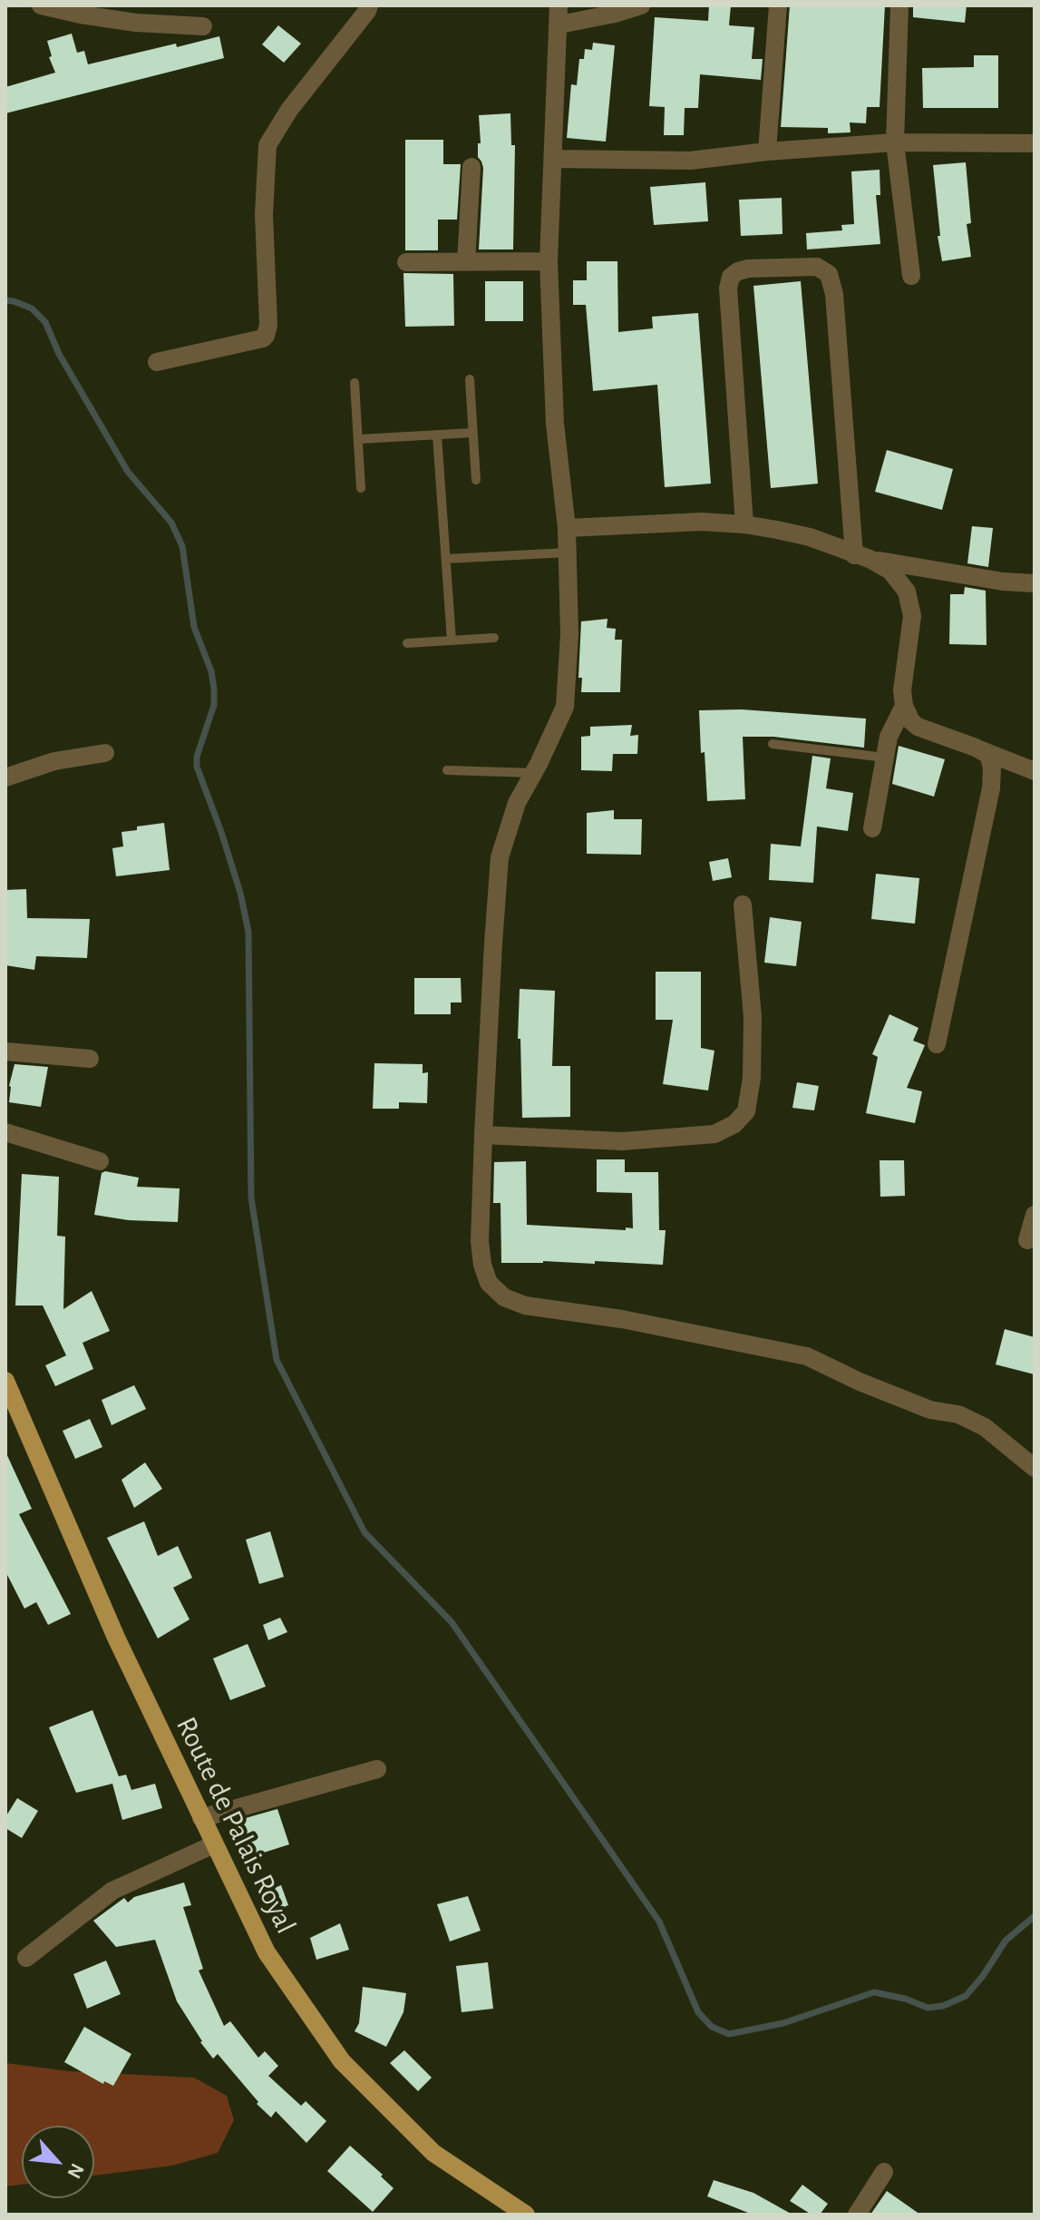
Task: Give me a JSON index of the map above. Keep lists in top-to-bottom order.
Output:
{
  "streets": {
    "main road": ["Route de Palais Royal"]
  },
  "north": "bottom right"
}
